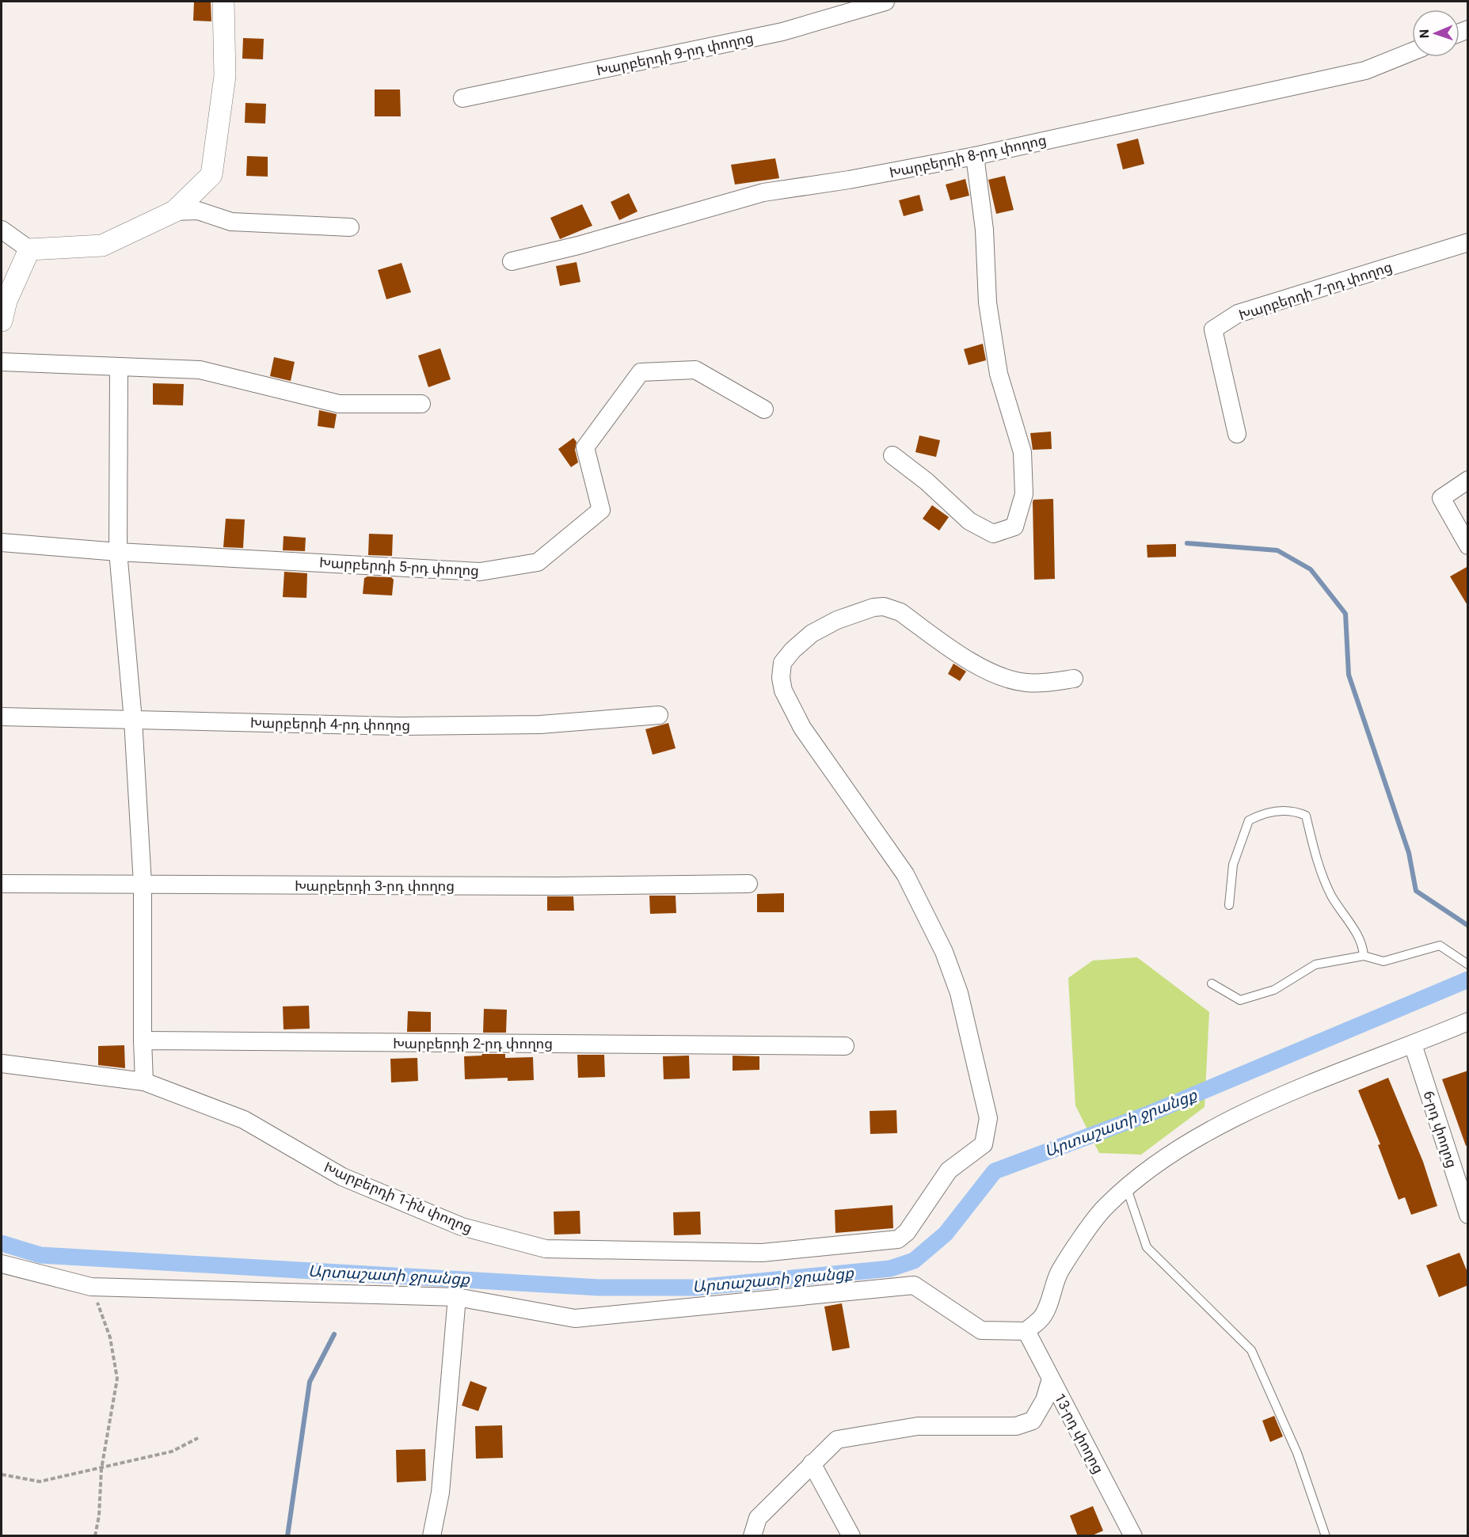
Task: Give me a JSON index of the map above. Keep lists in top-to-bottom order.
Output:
{
  "streets": {
    "street": [
      "Խարբերդի 9-րդ փողոց",
      "Խարբերդի 8-րդ փողոց",
      "Խարբերդի 7-րդ փողոց",
      "Խարբերդի 5-րդ փողոց",
      "Խարբերդի 4-րդ փողոց",
      "Խարբերդի 3-րդ փողոց",
      "Խարբերդի 2-րդ փողոց",
      "6-րդ փողոց",
      "Խարբերդի 1-ին փողոց",
      "13-րդ փողոց"
    ]
  },
  "water": ["Արտաշատի ջրանցք"],
  "north": "left"
}
